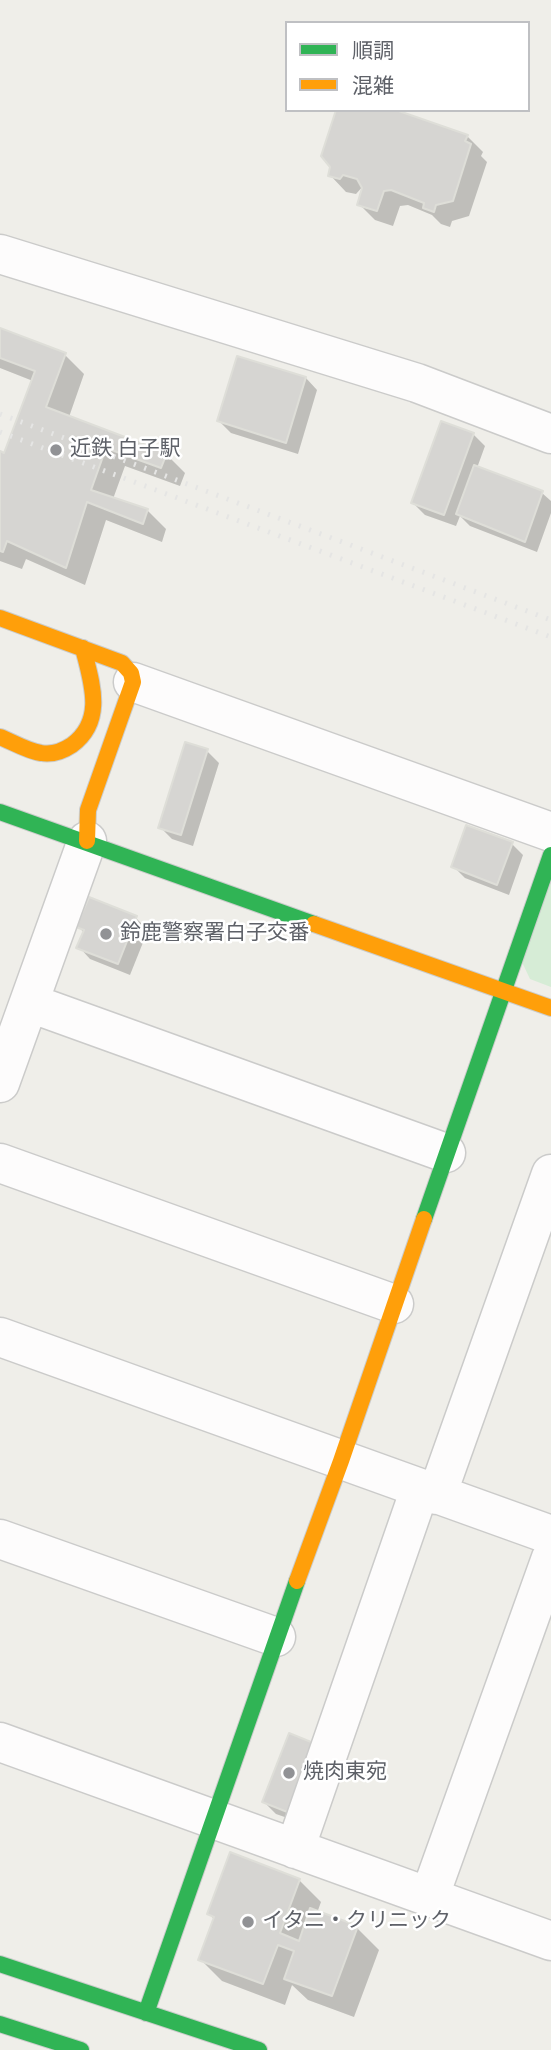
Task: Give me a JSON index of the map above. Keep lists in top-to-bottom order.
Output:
{
  "places": [
    "近鉄 白子駅",
    "鈴鹿警察署白子交番",
    "焼肉東宛",
    "イタニ・クリニック"
  ],
  "legend": ["順調", "混雑"]
}
